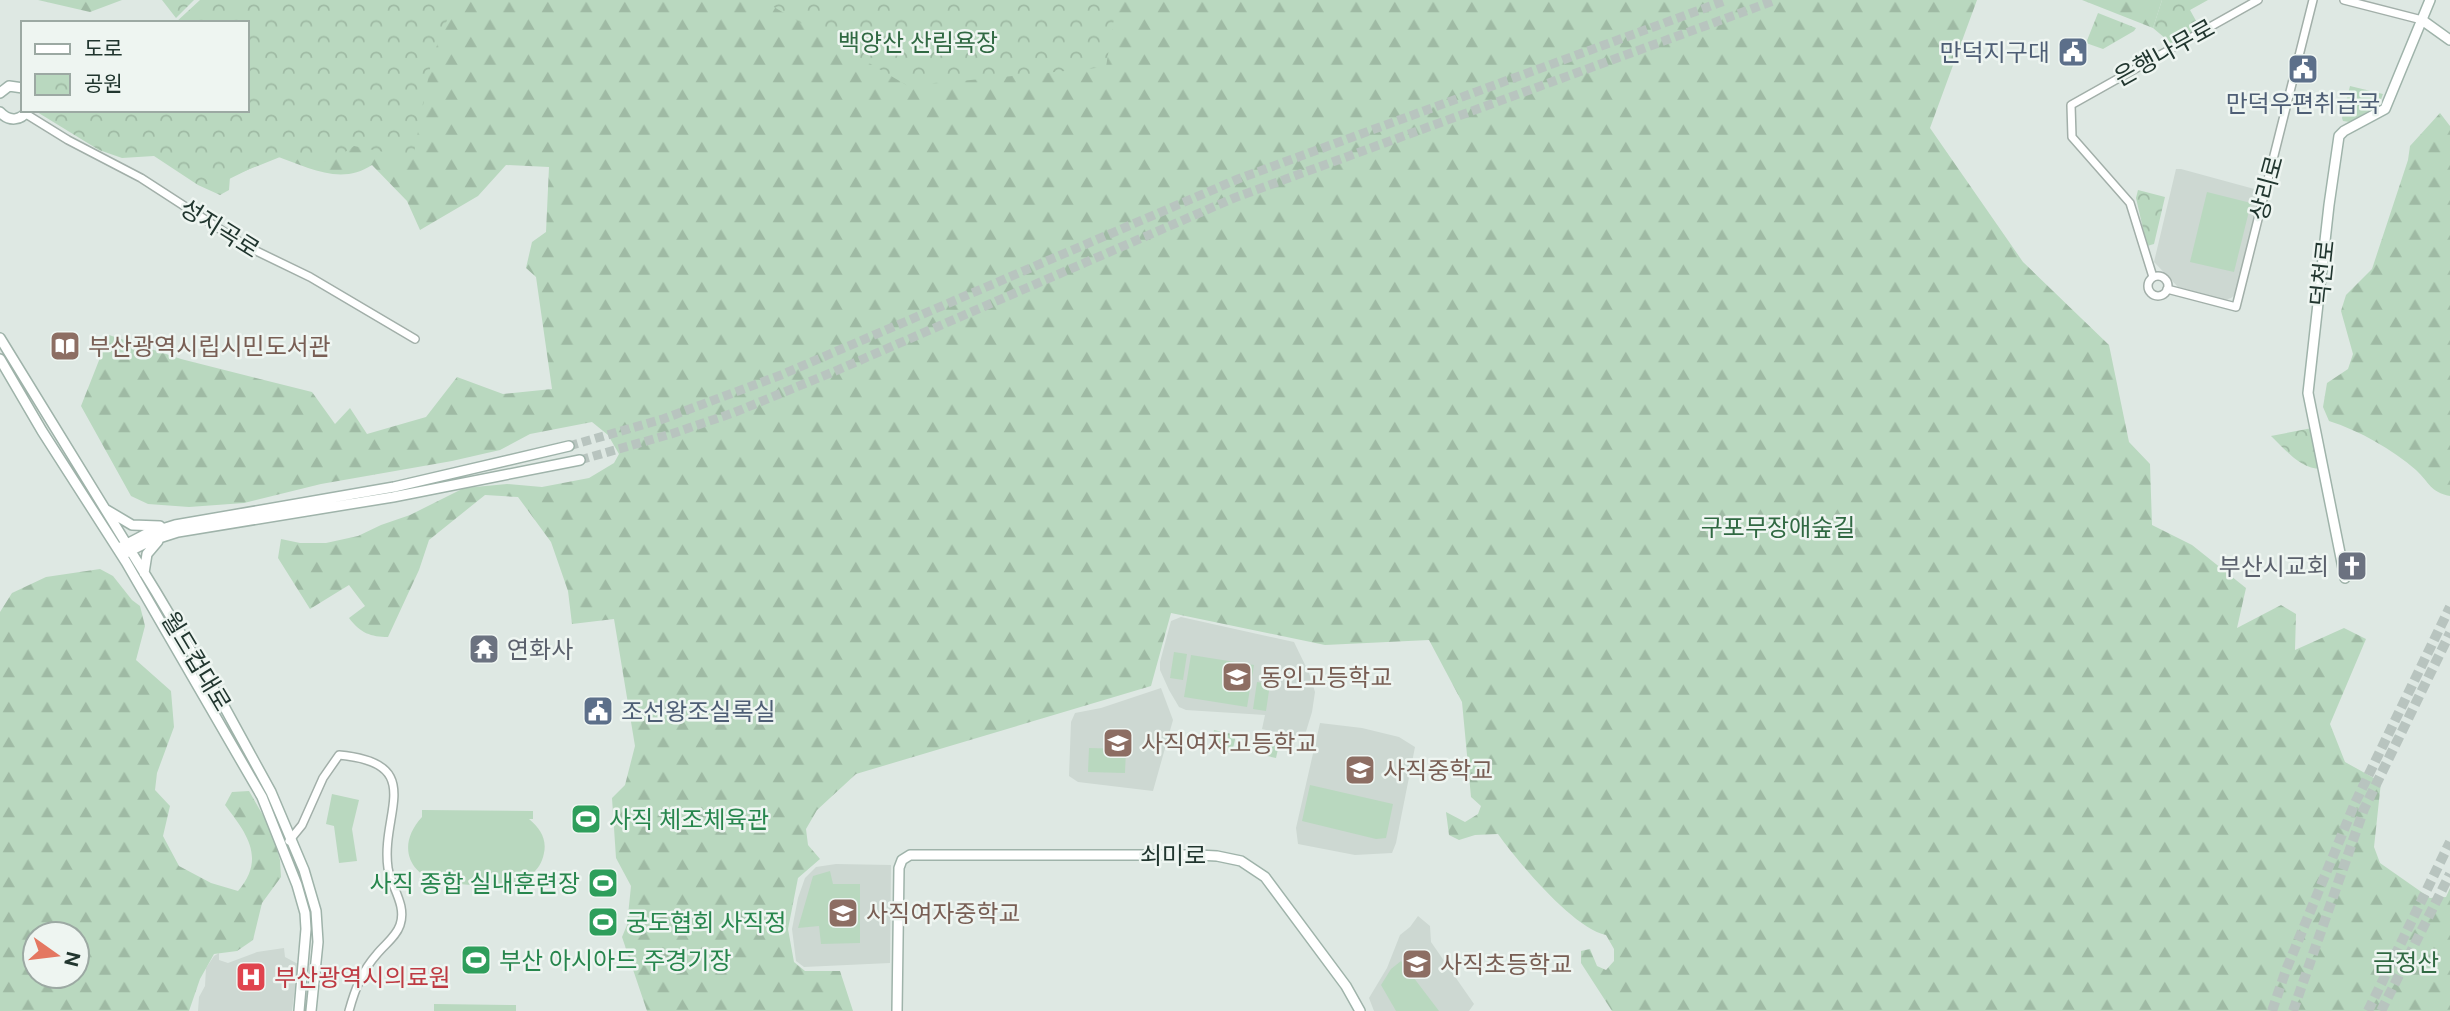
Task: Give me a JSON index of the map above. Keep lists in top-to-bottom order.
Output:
{
  "streets": {
    "main road": ["덕천로", "월드컵대로", "쇠미로"],
    "street": ["은행나무로", "상리로", "성지곡로"]
  },
  "crossings": [
    ["은행나무로", "상리로"]
  ],
  "parks": ["백양산 산림욕장", "구포무장애숲길", "금정산"],
  "places": {
    "public building": ["만덕지구대", "만덕우편취급국", "조선왕조실록실"],
    "library": ["부산광역시립시민도서관"],
    "church": ["부산시교회"],
    "temple": ["연화사"],
    "school or university": [
      "동인고등학교",
      "사직여자고등학교",
      "사직중학교",
      "사직여자중학교",
      "사직초등학교"
    ],
    "sports": [
      "사직 체조체육관",
      "사직 종합 실내훈련장",
      "궁도협회 사직정",
      "부산 아시아드 주경기장"
    ],
    "hospital": ["부산광역시의료원"]
  },
  "legend": ["도로", "공원"],
  "north": "right"
}
